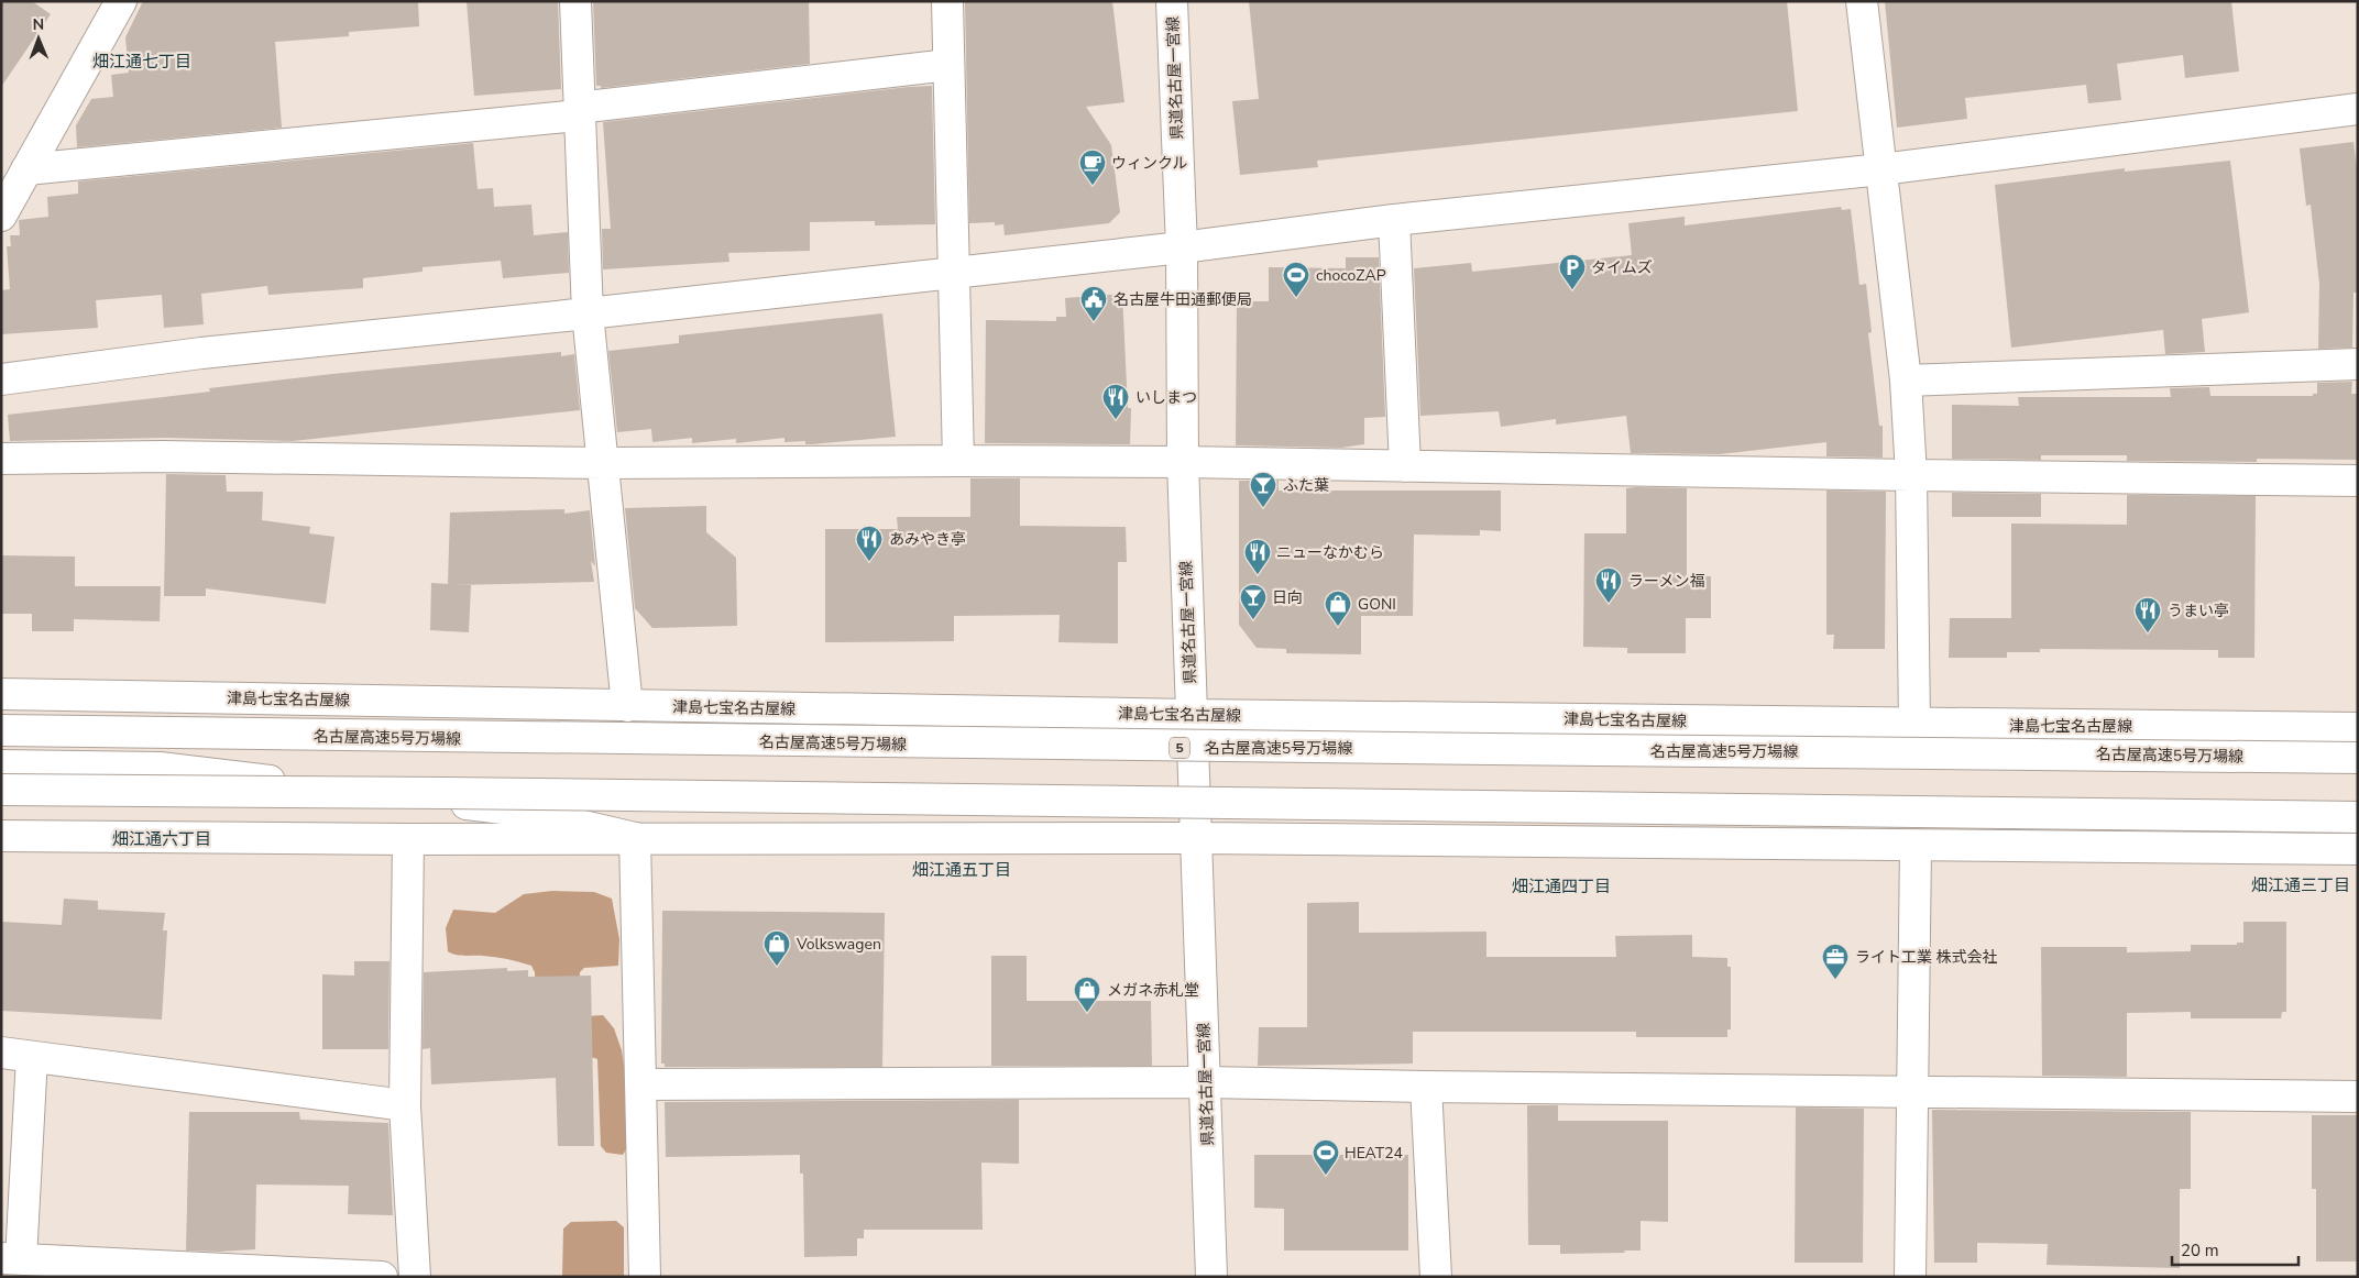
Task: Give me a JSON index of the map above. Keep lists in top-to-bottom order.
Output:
{
  "streets": {
    "main road": [
      "県道名古屋一宮線",
      "津島七宝名古屋線",
      "名古屋高速5号万場線",
      "5"
    ]
  },
  "crossings": [
    ["県道名古屋一宮線", "津島七宝名古屋線"]
  ],
  "districts": [
    "畑江通七丁目",
    "畑江通六丁目",
    "畑江通五丁目",
    "畑江通三丁目",
    "畑江通四丁目"
  ],
  "places": {
    "cafe": ["ウィンクル"],
    "parking": ["タイムズ"],
    "sports": ["chocoZAP", "HEAT24"],
    "public building": ["名古屋牛田通郵便局"],
    "restaurant": [
      "いしまつ",
      "あみやき亭",
      "ニューなかむら",
      "ラーメン福",
      "うまい亭"
    ],
    "bar": ["ふた葉", "日向"],
    "shop": ["GONI", "Volkswagen", "メガネ赤札堂"],
    "office": ["ライト工業 株式会社"]
  },
  "scale_bar": "20 m",
  "north": "top"
}
